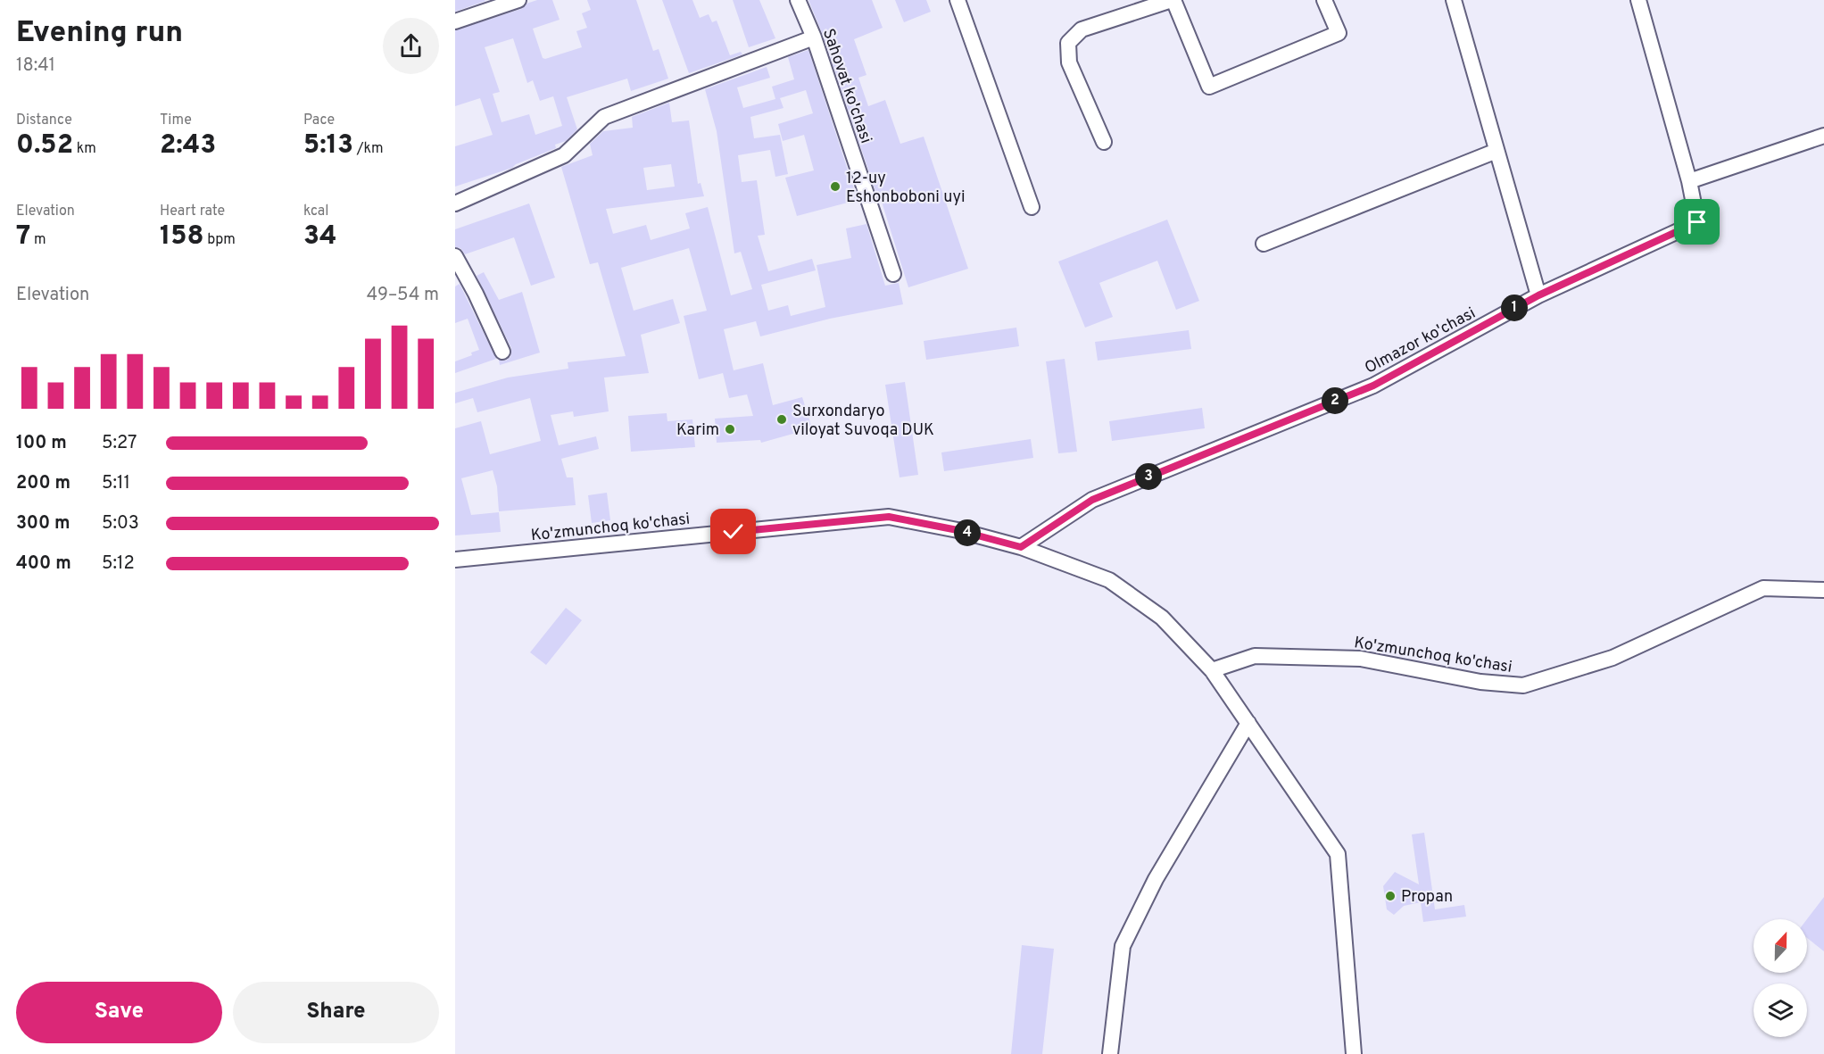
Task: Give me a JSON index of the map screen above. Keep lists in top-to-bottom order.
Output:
{
  "streets": {
    "street": ["Sahovat ko'chasi", "Olmazor ko'chasi", "Ko'zmunchoq ko'chasi"]
  },
  "crossings": [
    ["Olmazor ko'chasi", "Ko'zmunchoq ko'chasi"]
  ],
  "places": [
    "12-uy Eshonboboni uyi",
    "Surxondaryo viloyat Suvoqa DUK",
    "Karim",
    "Propan"
  ],
  "north": "top",
  "page": {
    "heading": ["Evening run", "18:41"],
    "stats": [
      ["Distance", "0.52 km"],
      ["Time", "2:43"],
      ["Pace", "5:13 /km"],
      ["Elevation", "7 m"],
      ["Heart rate", "158 bpm"],
      ["kcal", "34"]
    ],
    "chart": ["Elevation", "49–54 m"],
    "pins": [
      "1",
      "2",
      "3",
      "4"
    ],
    "list": [
      {
        "name": "100 m",
        "note": "5:27"
      },
      {
        "name": "200 m",
        "note": "5:11"
      },
      {
        "name": "300 m",
        "note": "5:03"
      },
      {
        "name": "400 m",
        "note": "5:12"
      }
    ],
    "buttons": ["Save", "Share"]
  }
}
